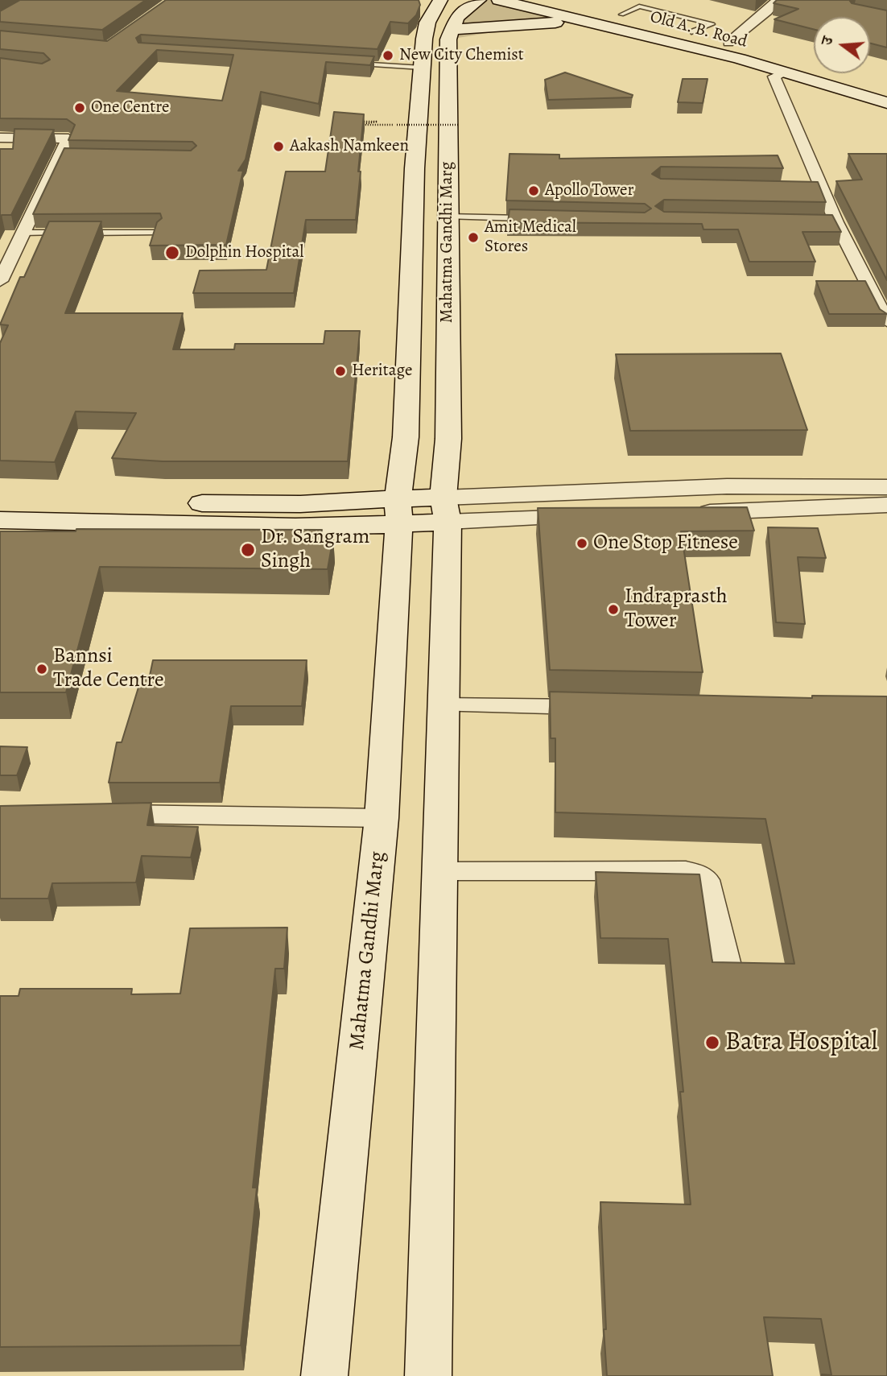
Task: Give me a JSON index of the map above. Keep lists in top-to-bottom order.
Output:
{
  "streets": {
    "main road": ["Old A. B. Road", "Mahatma Gandhi Marg"]
  },
  "places": [
    "New City Chemist",
    "One Centre",
    "Aakash Namkeen",
    "Apollo Tower",
    "Amit Medical Stores",
    "Dolphin Hospital",
    "Heritage",
    "One Stop Fitnese",
    "Dr. Sangram Singh",
    "Indraprasth Tower",
    "Bannsi Trade Centre",
    "Batra Hospital"
  ],
  "north": "left"
}
